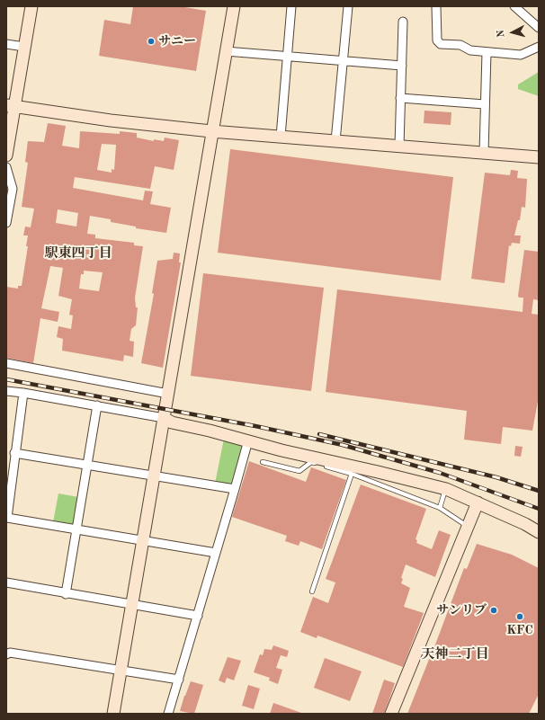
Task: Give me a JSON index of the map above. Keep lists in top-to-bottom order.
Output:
{
  "districts": ["駅東四丁目", "天神二丁目"],
  "places": ["サニー", "サンリブ", "KFC"],
  "north": "left"
}
